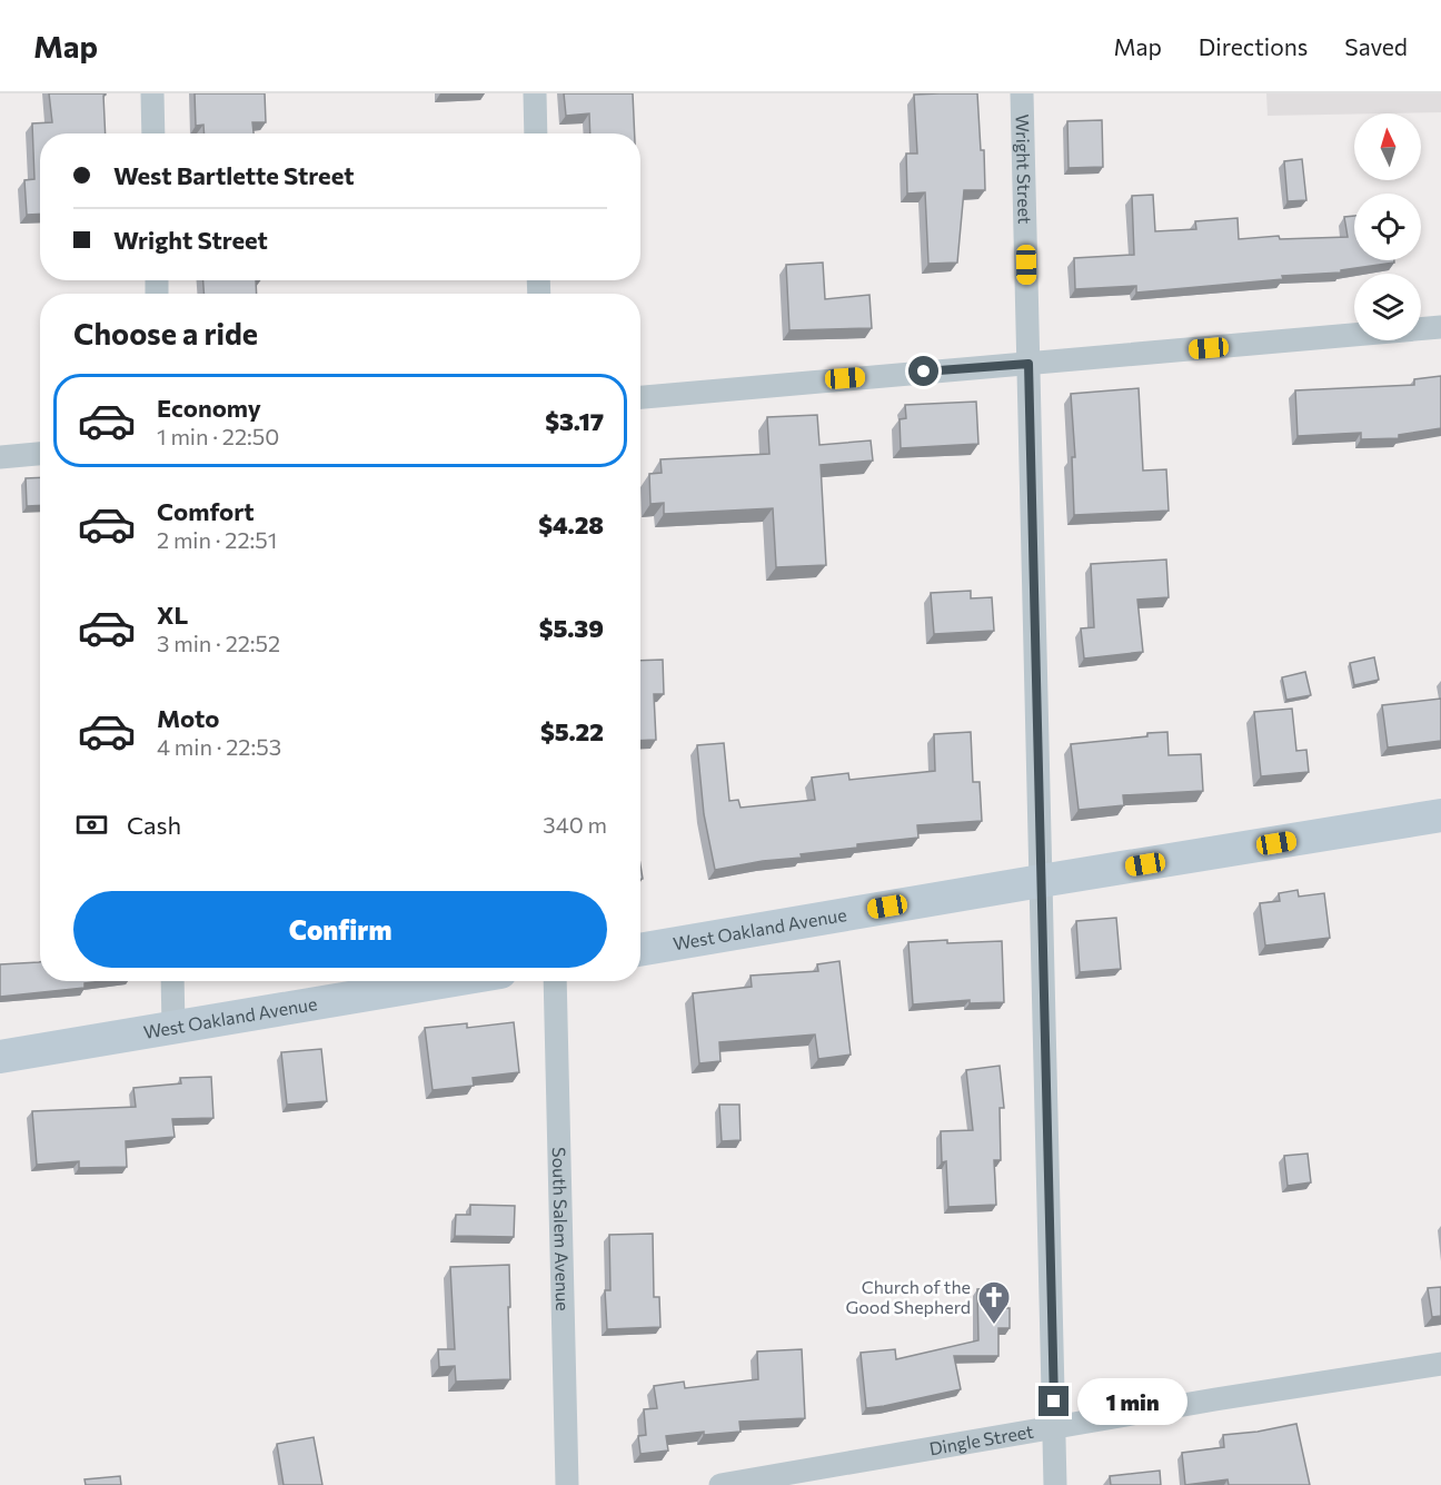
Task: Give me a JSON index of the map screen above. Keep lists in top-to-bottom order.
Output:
{
  "streets": {
    "street": [
      "Wright Street",
      "West Oakland Avenue",
      "South Salem Avenue",
      "Dingle Street"
    ]
  },
  "crossings": [
    ["Wright Street", "West Oakland Avenue"],
    ["Wright Street", "Dingle Street"]
  ],
  "places": {
    "church": ["Church of the Good Shepherd"]
  },
  "north": "top",
  "page": {
    "header": "Map",
    "nav": ["Map", "Directions", "Saved"],
    "banner": ["West Bartlette Street", "Wright Street"],
    "heading": "Choose a ride",
    "list": [
      {
        "name": "Economy",
        "note": "1 min · 22:50",
        "value": "$3.17"
      },
      {
        "name": "Comfort",
        "note": "2 min · 22:51",
        "value": "$4.28"
      },
      {
        "name": "XL",
        "note": "3 min · 22:52",
        "value": "$5.39"
      },
      {
        "name": "Moto",
        "note": "4 min · 22:53",
        "value": "$5.22"
      }
    ],
    "pay": ["Cash", "340 m"],
    "buttons": "Confirm",
    "bubble": "1 min"
  }
}
